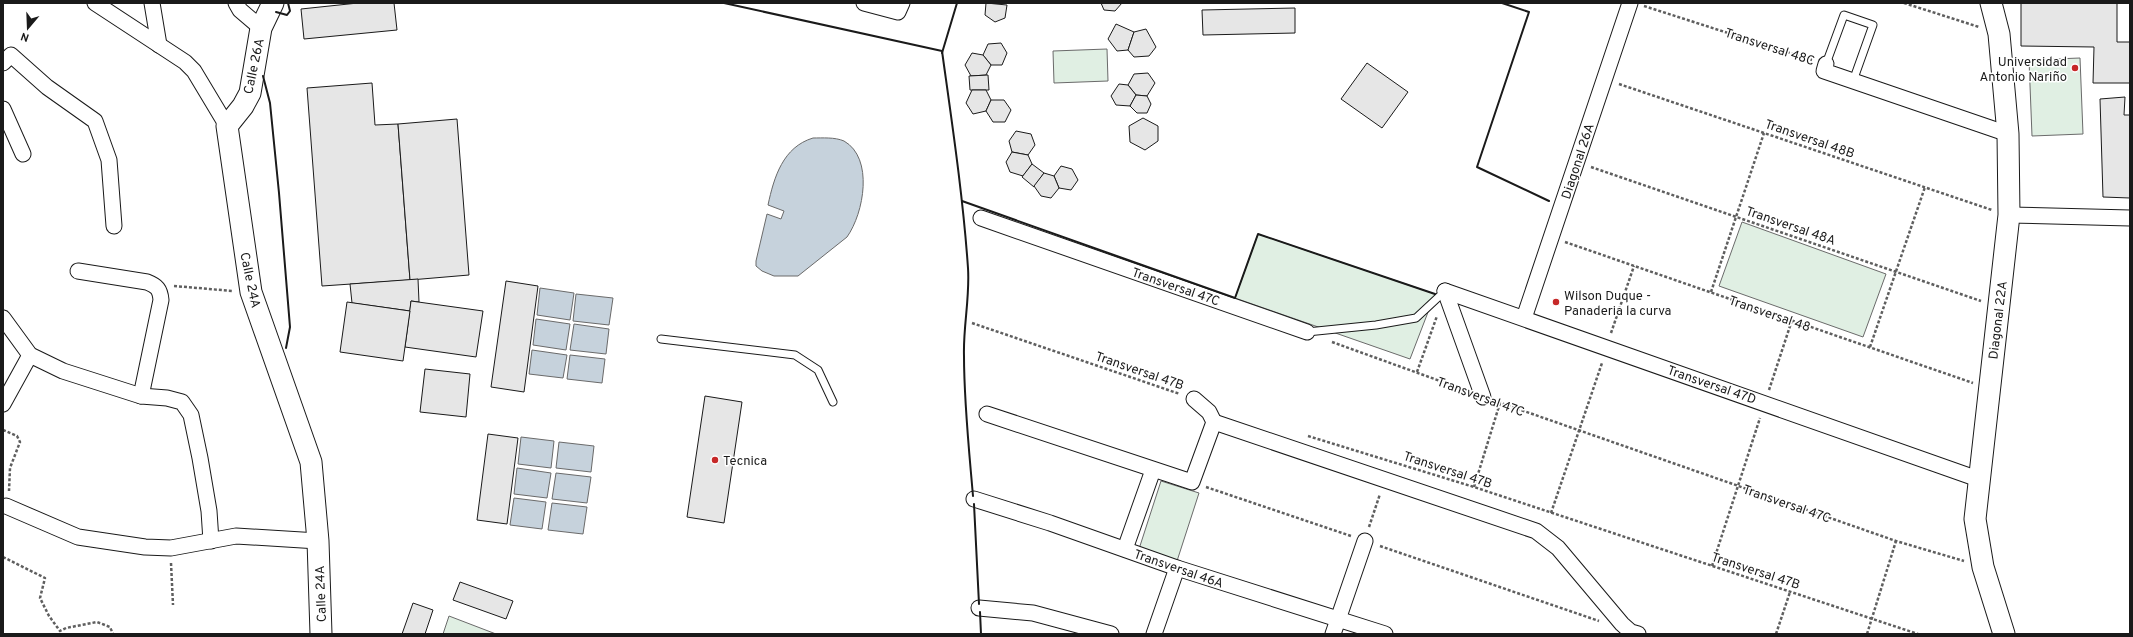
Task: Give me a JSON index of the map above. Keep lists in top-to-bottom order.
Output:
{
  "streets": {
    "street": [
      "Transversal 48C",
      "Calle 26A",
      "Diagonal 26A",
      "Calle 24A",
      "Transversal 47C",
      "Diagonal 22A",
      "Transversal 47D",
      "Transversal 46A"
    ],
    "path": [
      "Transversal 48B",
      "Transversal 48A",
      "Transversal 48",
      "Transversal 47B"
    ]
  },
  "crossings": [
    ["Transversal 48C", "Diagonal 26A"],
    ["Transversal 48C", "Diagonal 22A"],
    ["Calle 26A", "Calle 24A"],
    ["Transversal 48B", "Diagonal 26A"],
    ["Transversal 48B", "Diagonal 22A"],
    ["Diagonal 26A", "Transversal 48A"],
    ["Diagonal 26A", "Transversal 48"],
    ["Diagonal 26A", "Transversal 47D"],
    ["Transversal 48A", "Diagonal 22A"],
    ["Transversal 47C", "Diagonal 22A"],
    ["Transversal 48", "Diagonal 22A"],
    ["Diagonal 22A", "Transversal 47D"]
  ],
  "places": ["Universidad Antonio Nariño", "Wilson Duque - Panaderia la curva", "Tecnica"],
  "north": "bottom"
}
